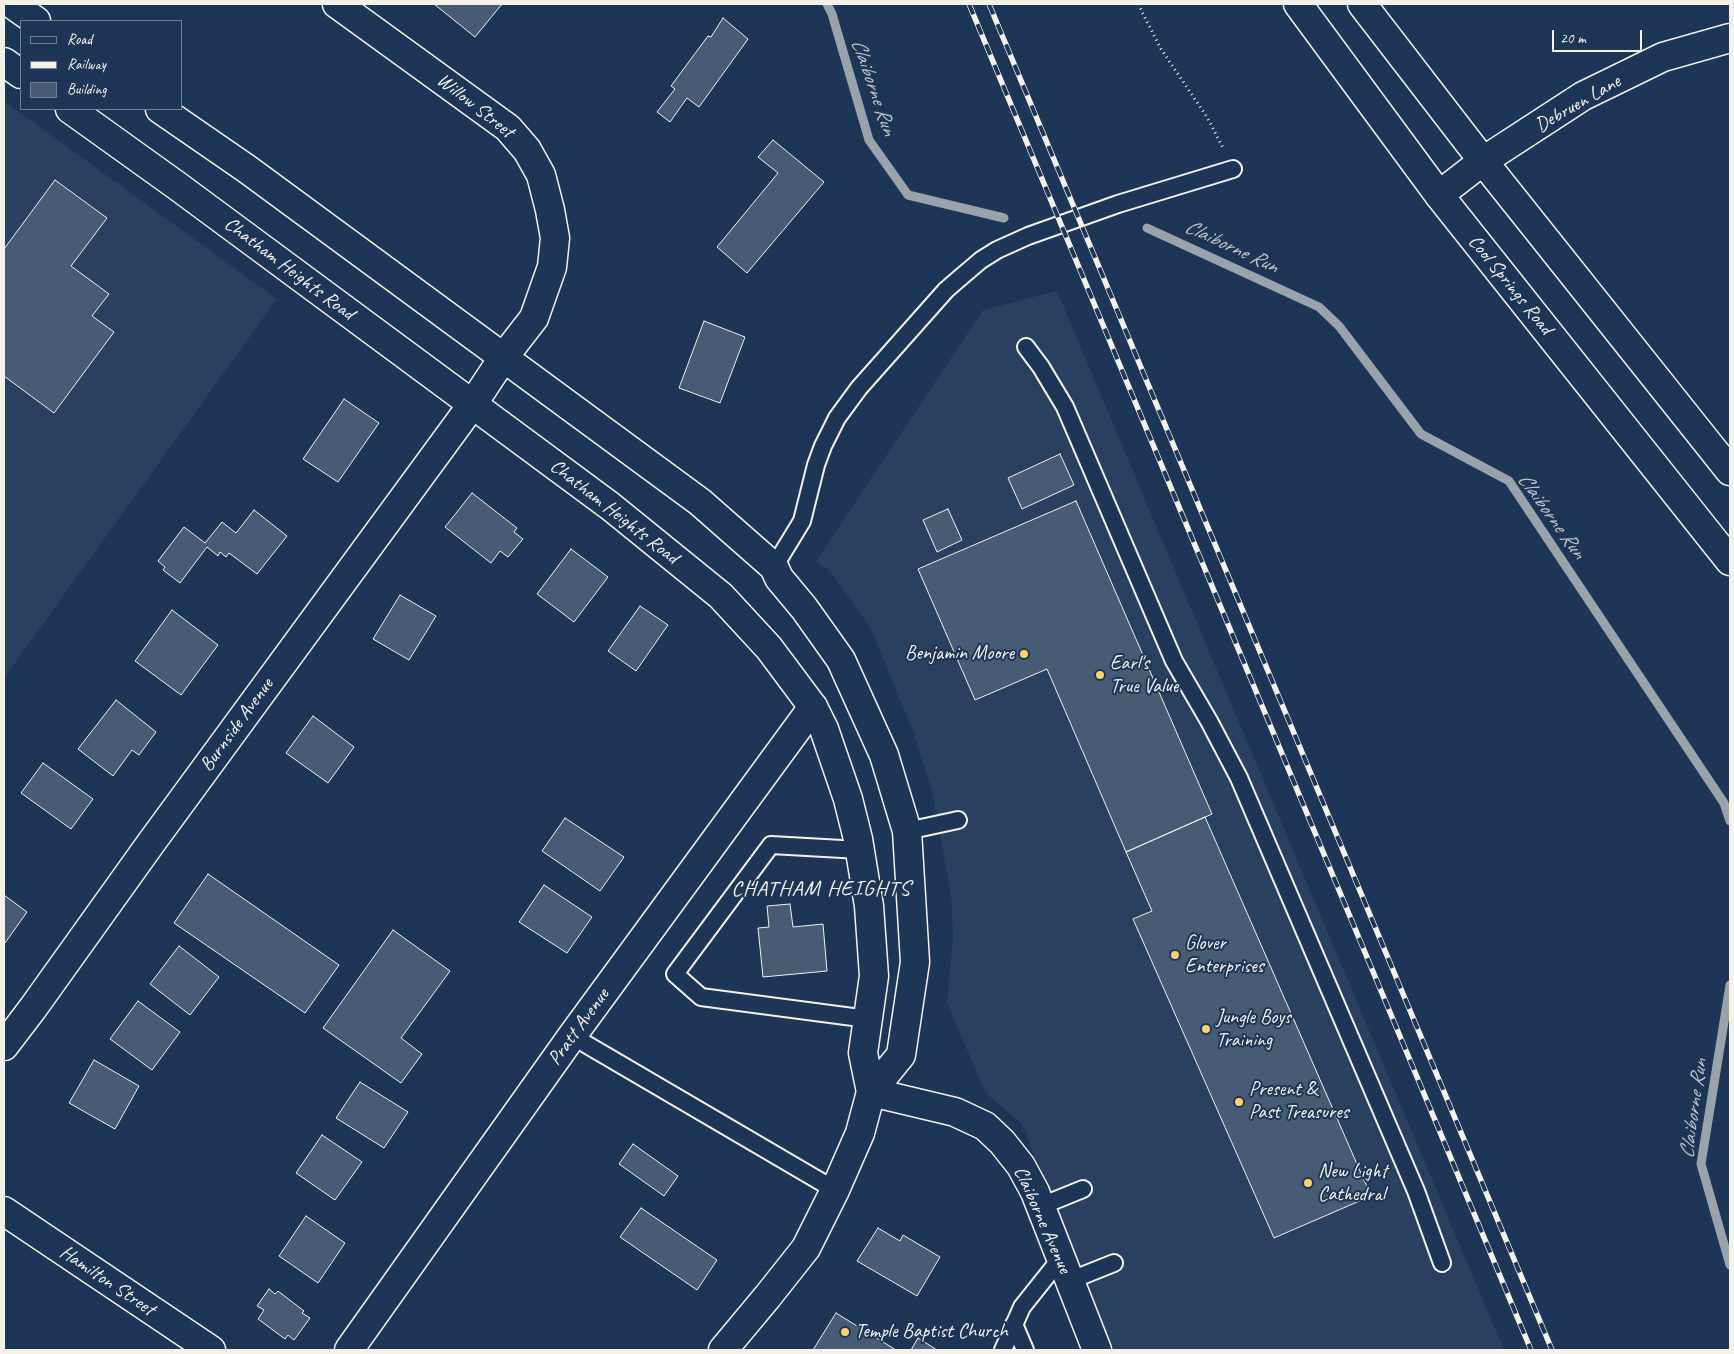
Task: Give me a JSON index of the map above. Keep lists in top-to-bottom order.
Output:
{
  "streets": {
    "main road": [
      "Debruen Lane",
      "Willow Street",
      "Chatham Heights Road",
      "Cool Springs Road",
      "Burnside Avenue",
      "Pratt Avenue",
      "Claiborne Avenue",
      "Hamilton Street"
    ]
  },
  "crossings": [
    ["Debruen Lane", "Cool Springs Road"],
    ["Willow Street", "Chatham Heights Road"],
    ["Willow Street", "Burnside Avenue"],
    ["Chatham Heights Road", "Burnside Avenue"],
    ["Chatham Heights Road", "Pratt Avenue"],
    ["Chatham Heights Road", "Claiborne Avenue"]
  ],
  "districts": ["CHATHAM HEIGHTS"],
  "water": ["Claiborne Run"],
  "places": [
    "Benjamin Moore",
    "Earl's True Value",
    "Glover Enterprises",
    "Jungle Boys Training",
    "Present & Past Treasures",
    "New Light Cathedral",
    "Temple Baptist Church"
  ],
  "legend": ["Road", "Railway", "Building"],
  "scale_bar": "20 m"
}
